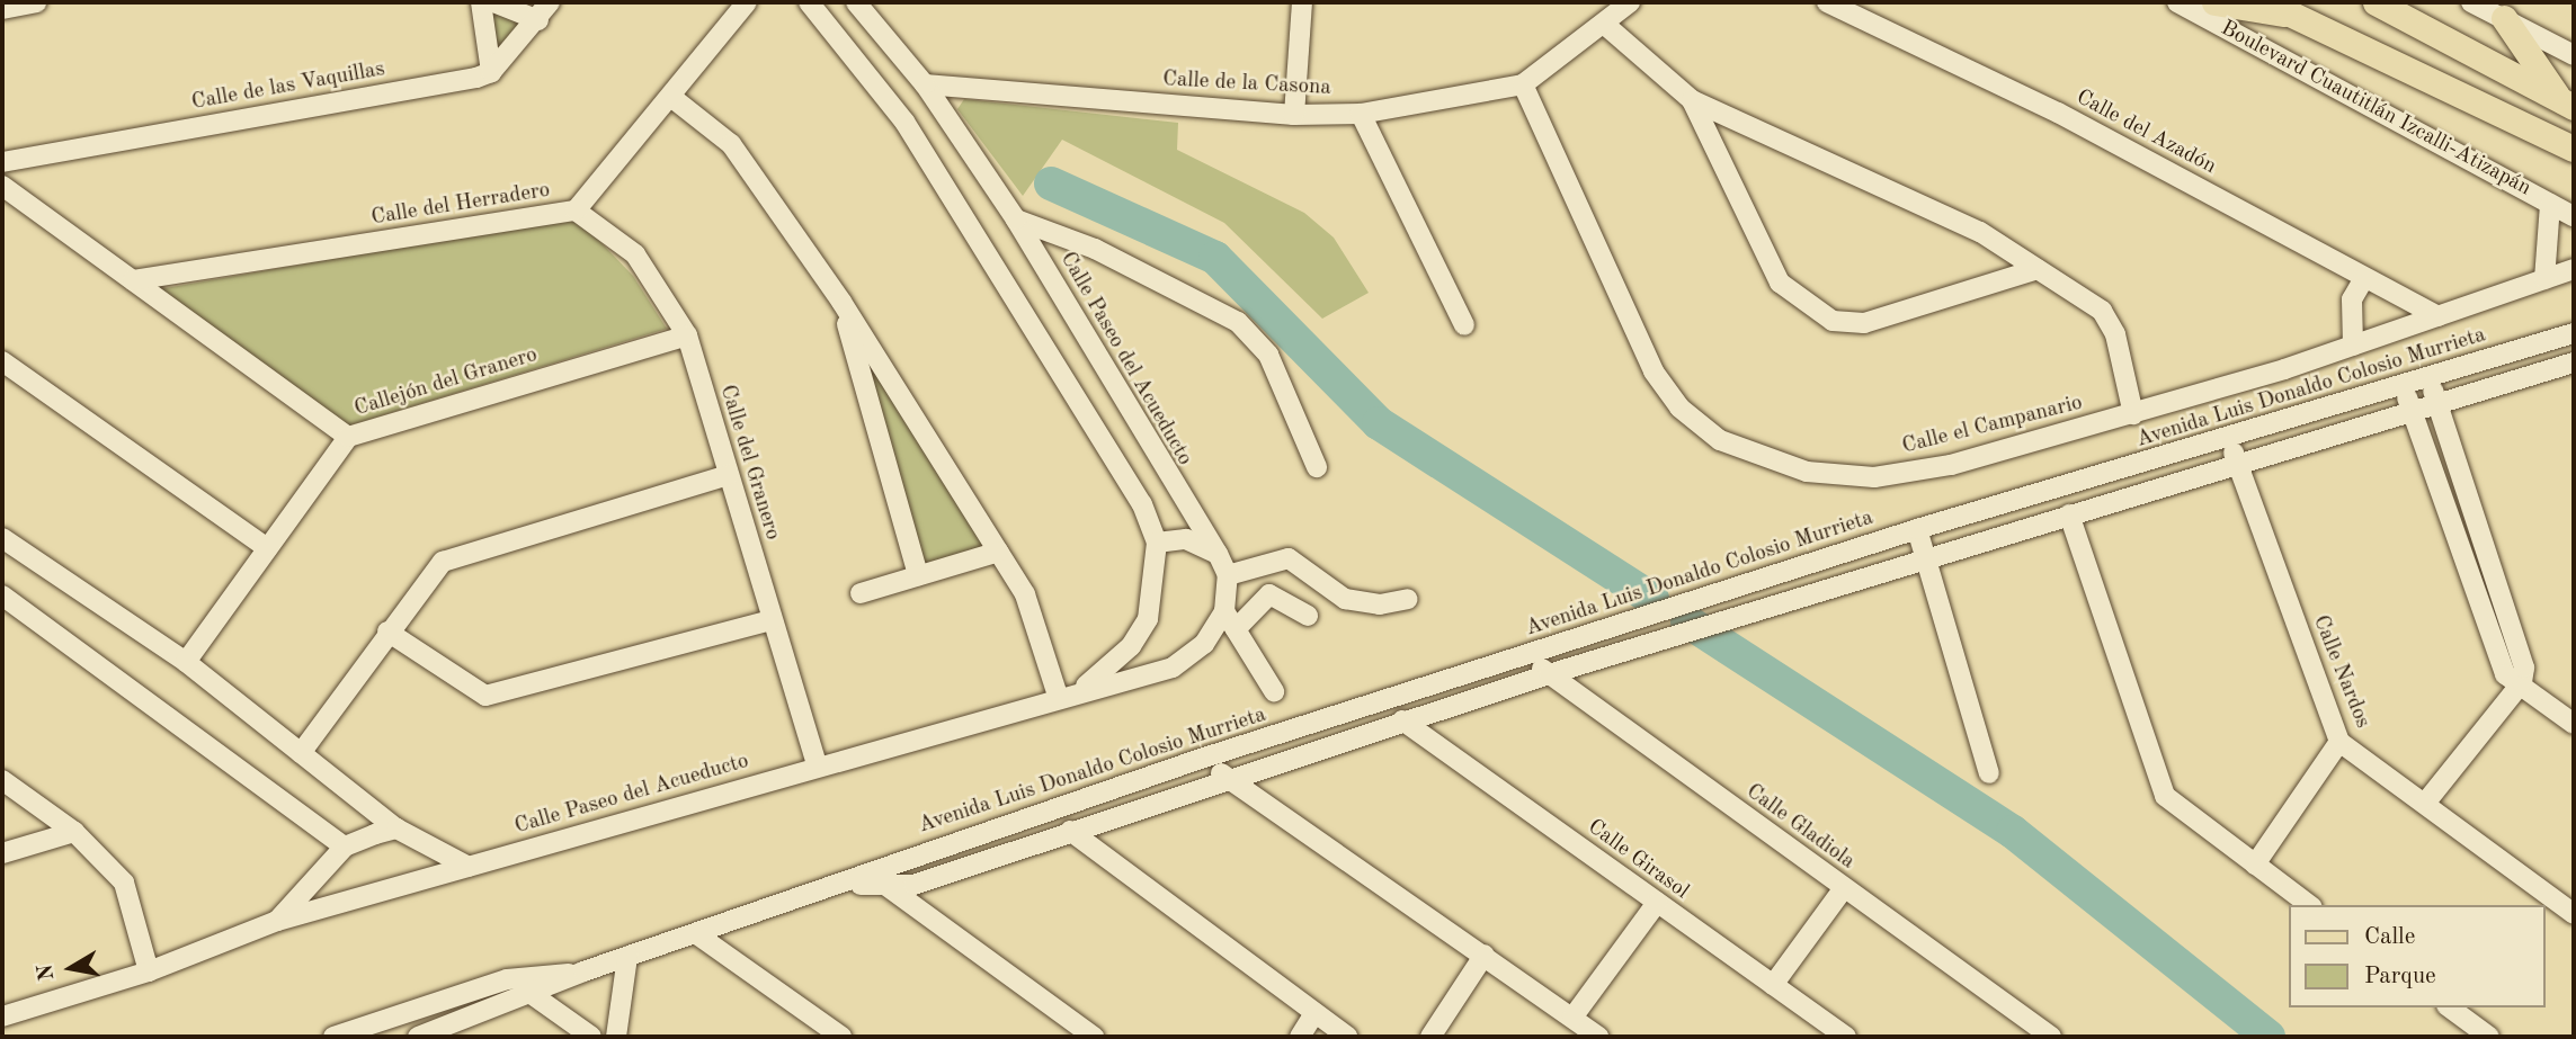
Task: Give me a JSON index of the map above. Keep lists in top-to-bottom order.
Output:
{
  "streets": {
    "main road": ["Boulevard Cuautitlán Izcalli-Atizapán"],
    "street": [
      "Calle de la Casona",
      "Calle de las Vaquillas",
      "Calle del Azadón",
      "Calle del Herradero",
      "Calle Paseo del Acueducto",
      "Callejón del Granero",
      "Avenida Luis Donaldo Colosio Murrieta",
      "Calle el Campanario",
      "Calle del Granero",
      "Calle Nardos",
      "Calle Gladiola",
      "Calle Girasol"
    ]
  },
  "crossings": [
    ["Calle de la Casona", "Calle Paseo del Acueducto"],
    ["Calle de la Casona", "Calle el Campanario"],
    ["Calle del Azadón", "Calle el Campanario"],
    ["Calle del Herradero", "Calle del Granero"],
    ["Calle Paseo del Acueducto", "Calle del Granero"],
    ["Callejón del Granero", "Calle del Granero"],
    ["Avenida Luis Donaldo Colosio Murrieta", "Calle Nardos"],
    ["Avenida Luis Donaldo Colosio Murrieta", "Calle Gladiola"],
    ["Avenida Luis Donaldo Colosio Murrieta", "Calle Girasol"]
  ],
  "legend": ["Calle", "Parque"],
  "north": "left"
}
